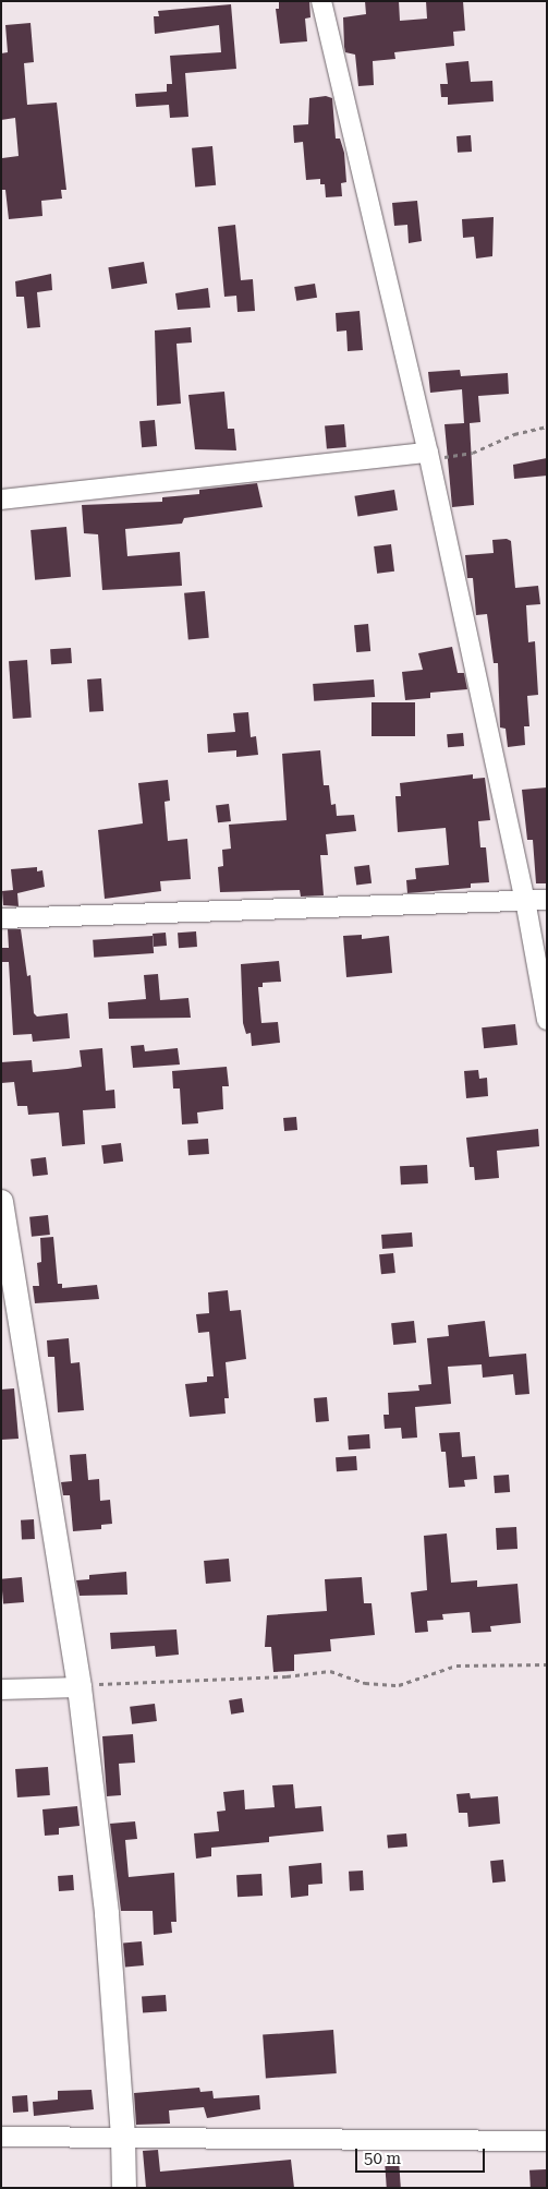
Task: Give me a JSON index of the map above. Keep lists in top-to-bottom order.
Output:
{
  "scale_bar": "50 m"
}
